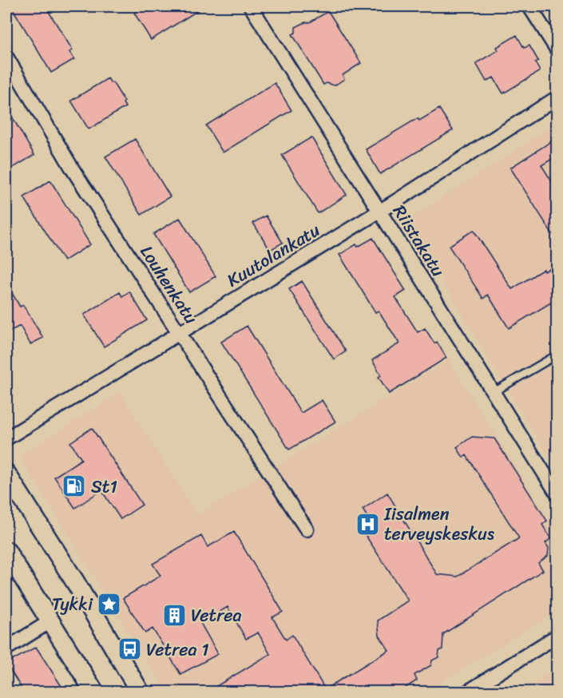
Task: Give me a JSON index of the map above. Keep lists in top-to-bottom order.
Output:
{
  "streets": {
    "street": ["Riistakatu", "Kuutolankatu", "Louhenkatu"]
  },
  "crossings": [
    ["Riistakatu", "Kuutolankatu"],
    ["Kuutolankatu", "Louhenkatu"]
  ],
  "places": {
    "fuel station": ["St1"],
    "hospital": ["Iisalmen terveyskeskus"],
    "place": ["Tykki"],
    "building": ["Vetrea"],
    "bus stop": ["Vetrea 1"]
  }
}
